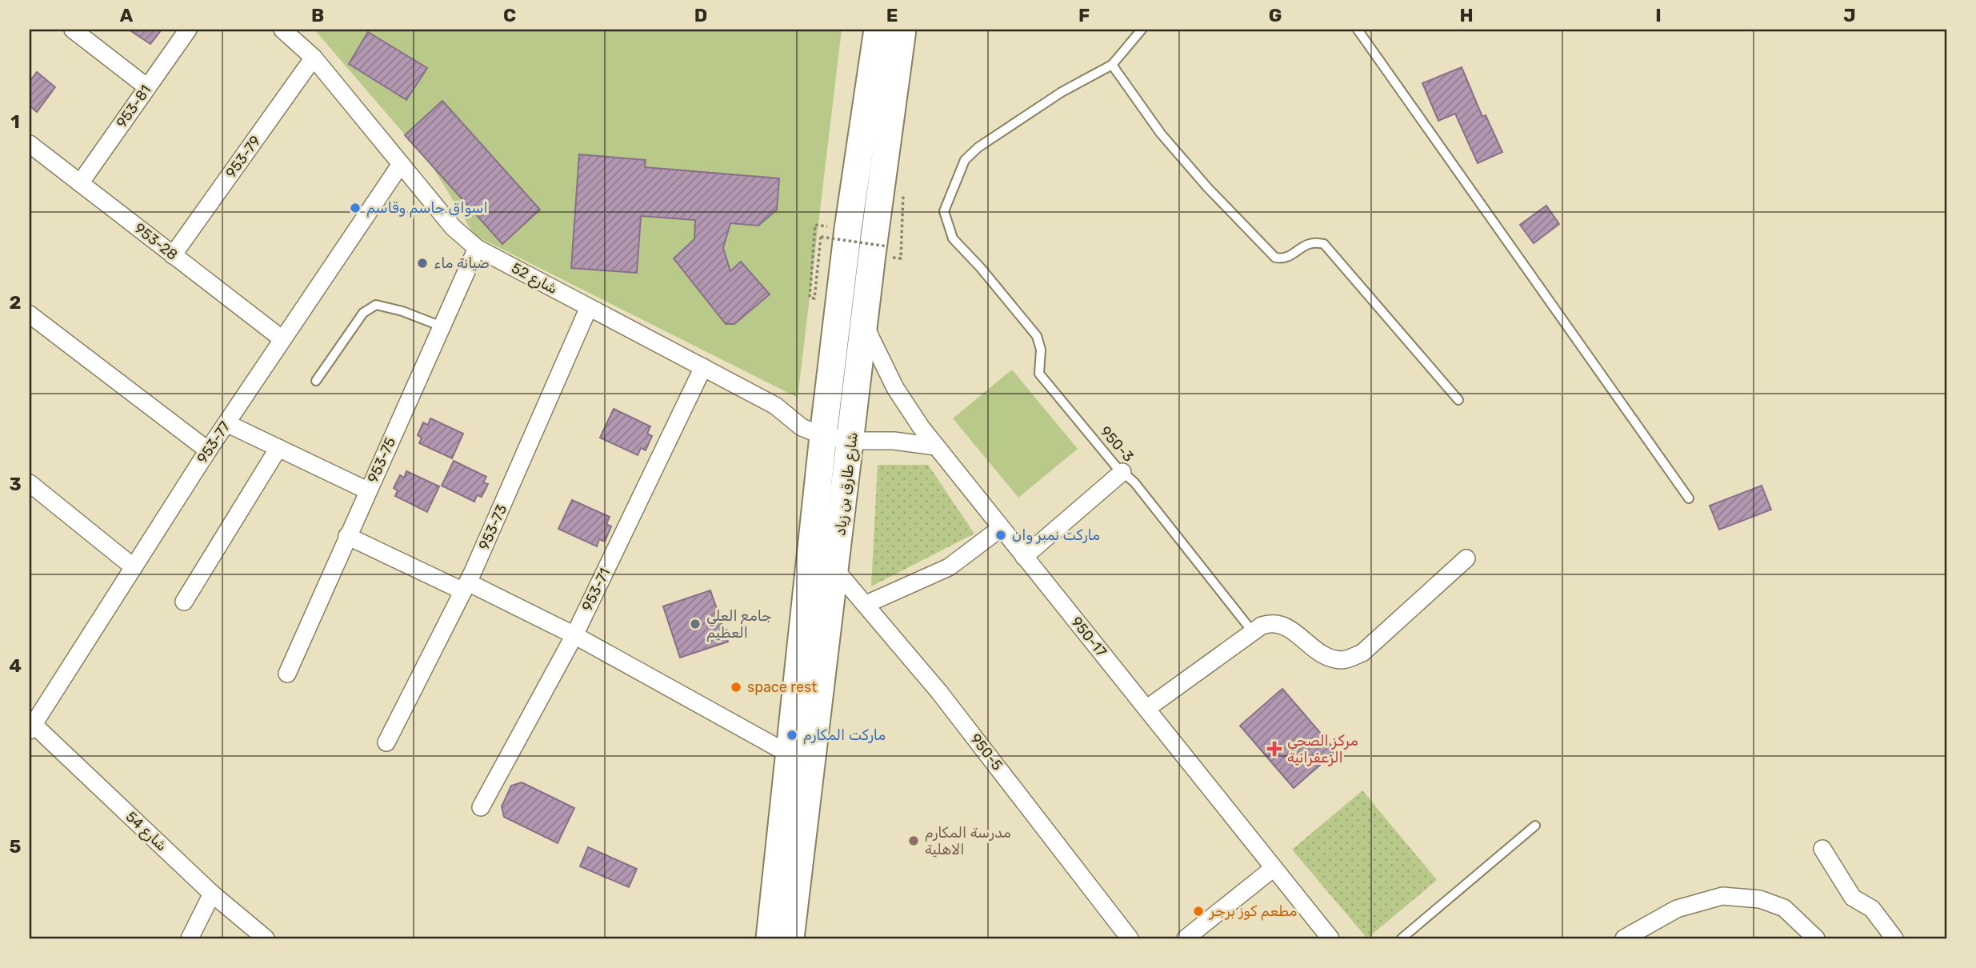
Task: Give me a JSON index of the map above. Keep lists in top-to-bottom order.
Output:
{
  "streets": {
    "main road": ["شارع طارق بن زياد"],
    "street": [
      "953-81",
      "953-79",
      "953-28",
      "شارع 52",
      "953-77",
      "953-75",
      "953-73",
      "953-71",
      "950-17",
      "950-5",
      "شارع 54"
    ],
    "lane": ["950-3"]
  },
  "crossings": [
    ["953-81", "953-28"],
    ["953-79", "953-28"],
    ["953-79", "شارع 52"],
    ["953-28", "953-77"],
    ["شارع 52", "953-77"],
    ["شارع 52", "953-75"],
    ["شارع 52", "شارع طارق بن زياد"],
    ["شارع 52", "953-73"],
    ["شارع 52", "953-71"],
    ["شارع 52", "950-17"],
    ["953-77", "شارع 54"],
    ["شارع طارق بن زياد", "950-17"],
    ["شارع طارق بن زياد", "950-5"]
  ],
  "places": {
    "other": [
      "اسواق جاسم وقاسم",
      "صيانة ماء",
      "ماركت نمبر وان",
      "جامع العلي العظيم",
      "space rest",
      "ماركت المكارم",
      "مدرسة المكارم الاهلية",
      "مطعم كوز برجر"
    ],
    "health": ["مركز الصحي الزعفرانية"]
  },
  "grid": {
    "columns": [
      "A",
      "B",
      "C",
      "D",
      "E",
      "F",
      "G",
      "H",
      "I",
      "J"
    ],
    "rows": [
      "1",
      "2",
      "3",
      "4",
      "5"
    ]
  }
}
